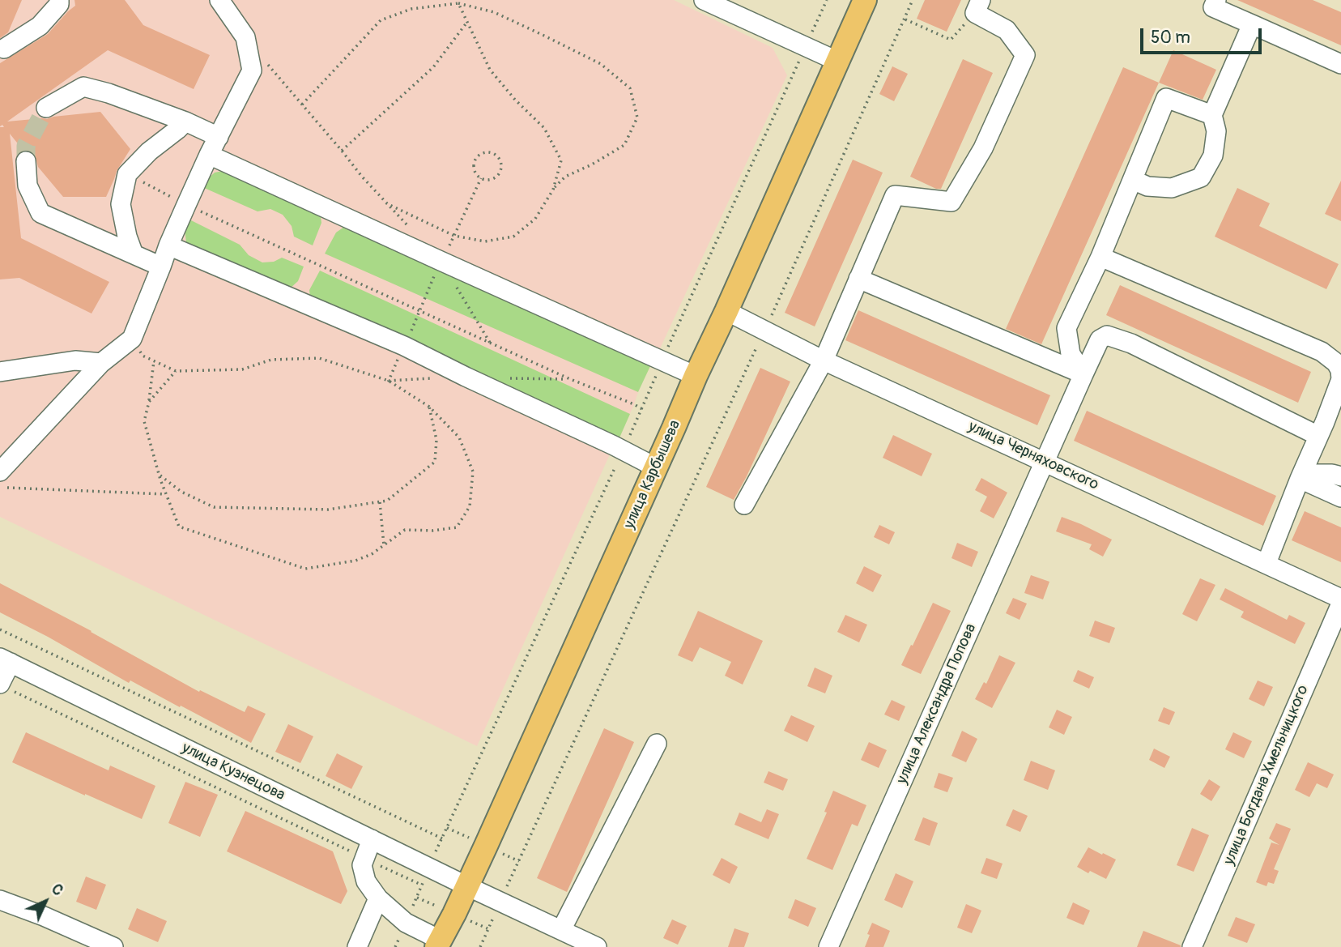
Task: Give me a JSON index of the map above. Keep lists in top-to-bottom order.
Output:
{
  "streets": {
    "main road": ["улица Карбышева"],
    "street": [
      "улица Черняховского",
      "улица Александра Попова",
      "улица Кузнецова",
      "улица Богдана Хмельницкого"
    ]
  },
  "crossings": [
    ["улица Черняховского", "улица Карбышева"],
    ["улица Черняховского", "улица Александра Попова"],
    ["улица Карбышева", "улица Кузнецова"]
  ],
  "scale_bar": "50 m",
  "north": "top right"
}
